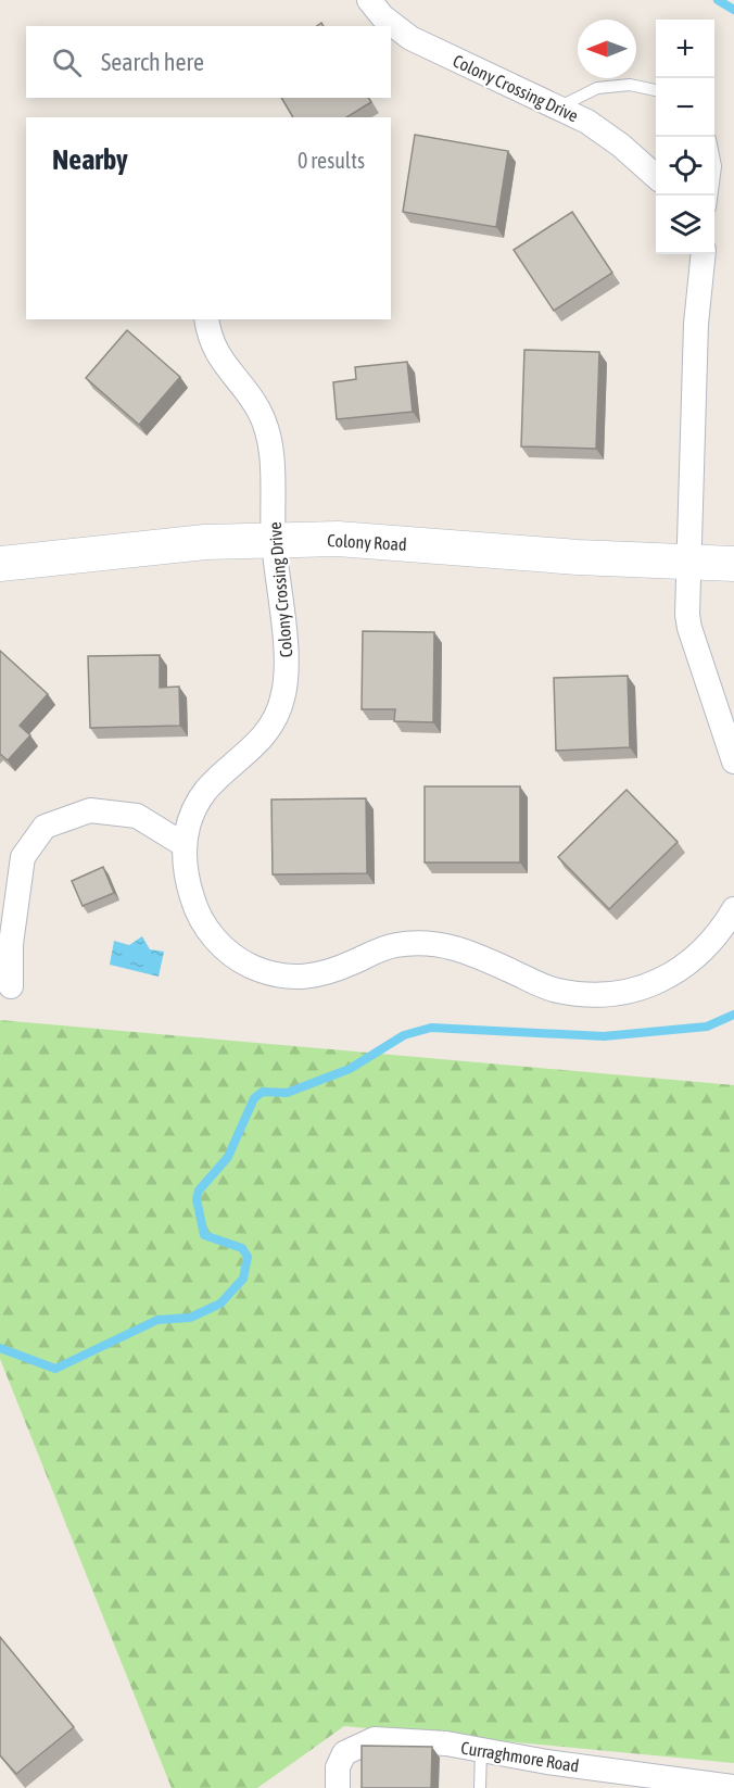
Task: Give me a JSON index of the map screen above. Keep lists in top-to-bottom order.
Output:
{
  "streets": {
    "main road": ["Colony Road"],
    "street": ["Colony Crossing Drive", "Curraghmore Road"]
  },
  "crossings": [
    ["Colony Crossing Drive", "Colony Road"]
  ],
  "north": "left",
  "page": {
    "map_buttons": ["+", "−"],
    "search": "Search here",
    "heading": ["Nearby", "0 results"]
  }
}
